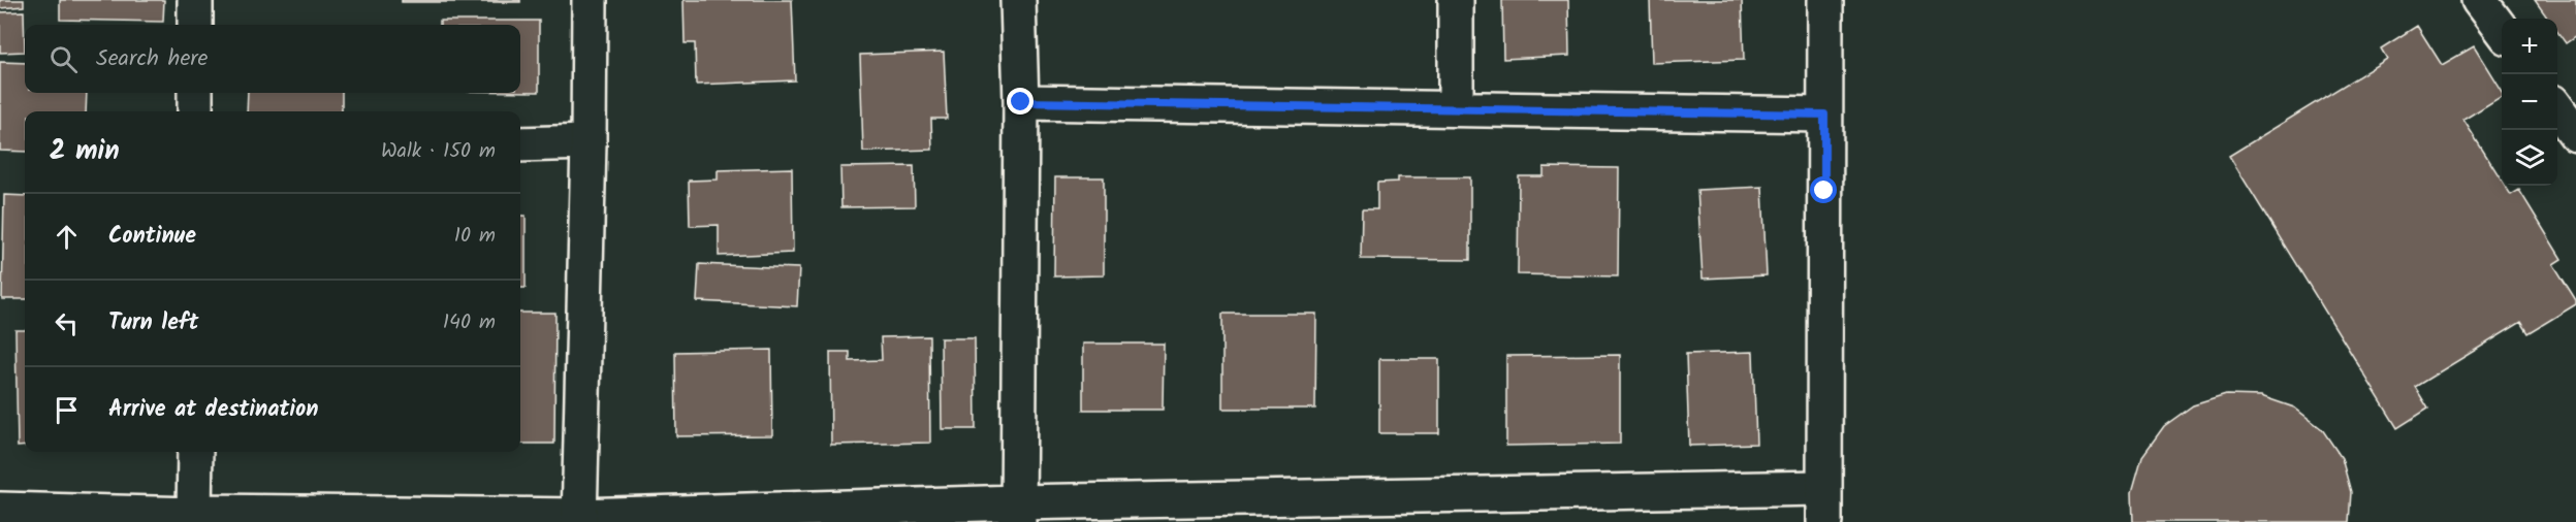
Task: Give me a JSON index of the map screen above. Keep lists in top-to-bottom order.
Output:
{
  "page": {
    "map_buttons": ["+", "−"],
    "search": "Search here",
    "heading": ["2 min", "Walk · 150 m"],
    "list": [
      ["Continue", "10 m"],
      ["Turn left", "140 m"],
      "Arrive at destination"
    ]
  }
}
